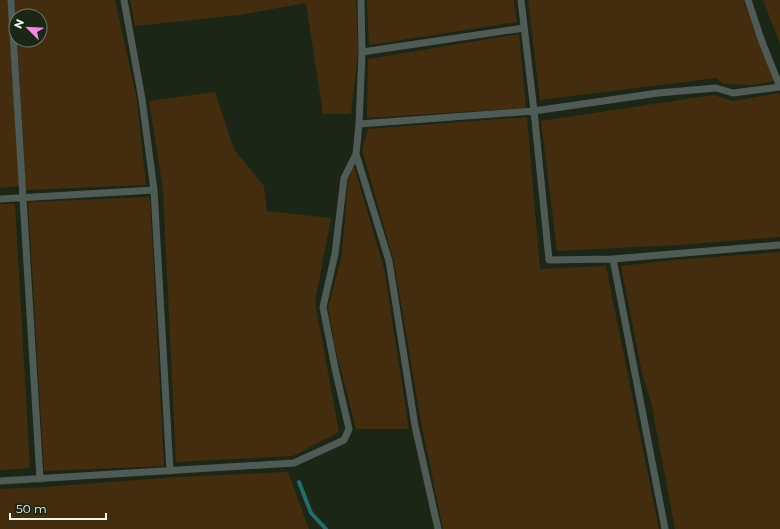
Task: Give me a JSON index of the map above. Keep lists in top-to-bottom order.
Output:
{
  "scale_bar": "50 m",
  "north": "top left"
}
